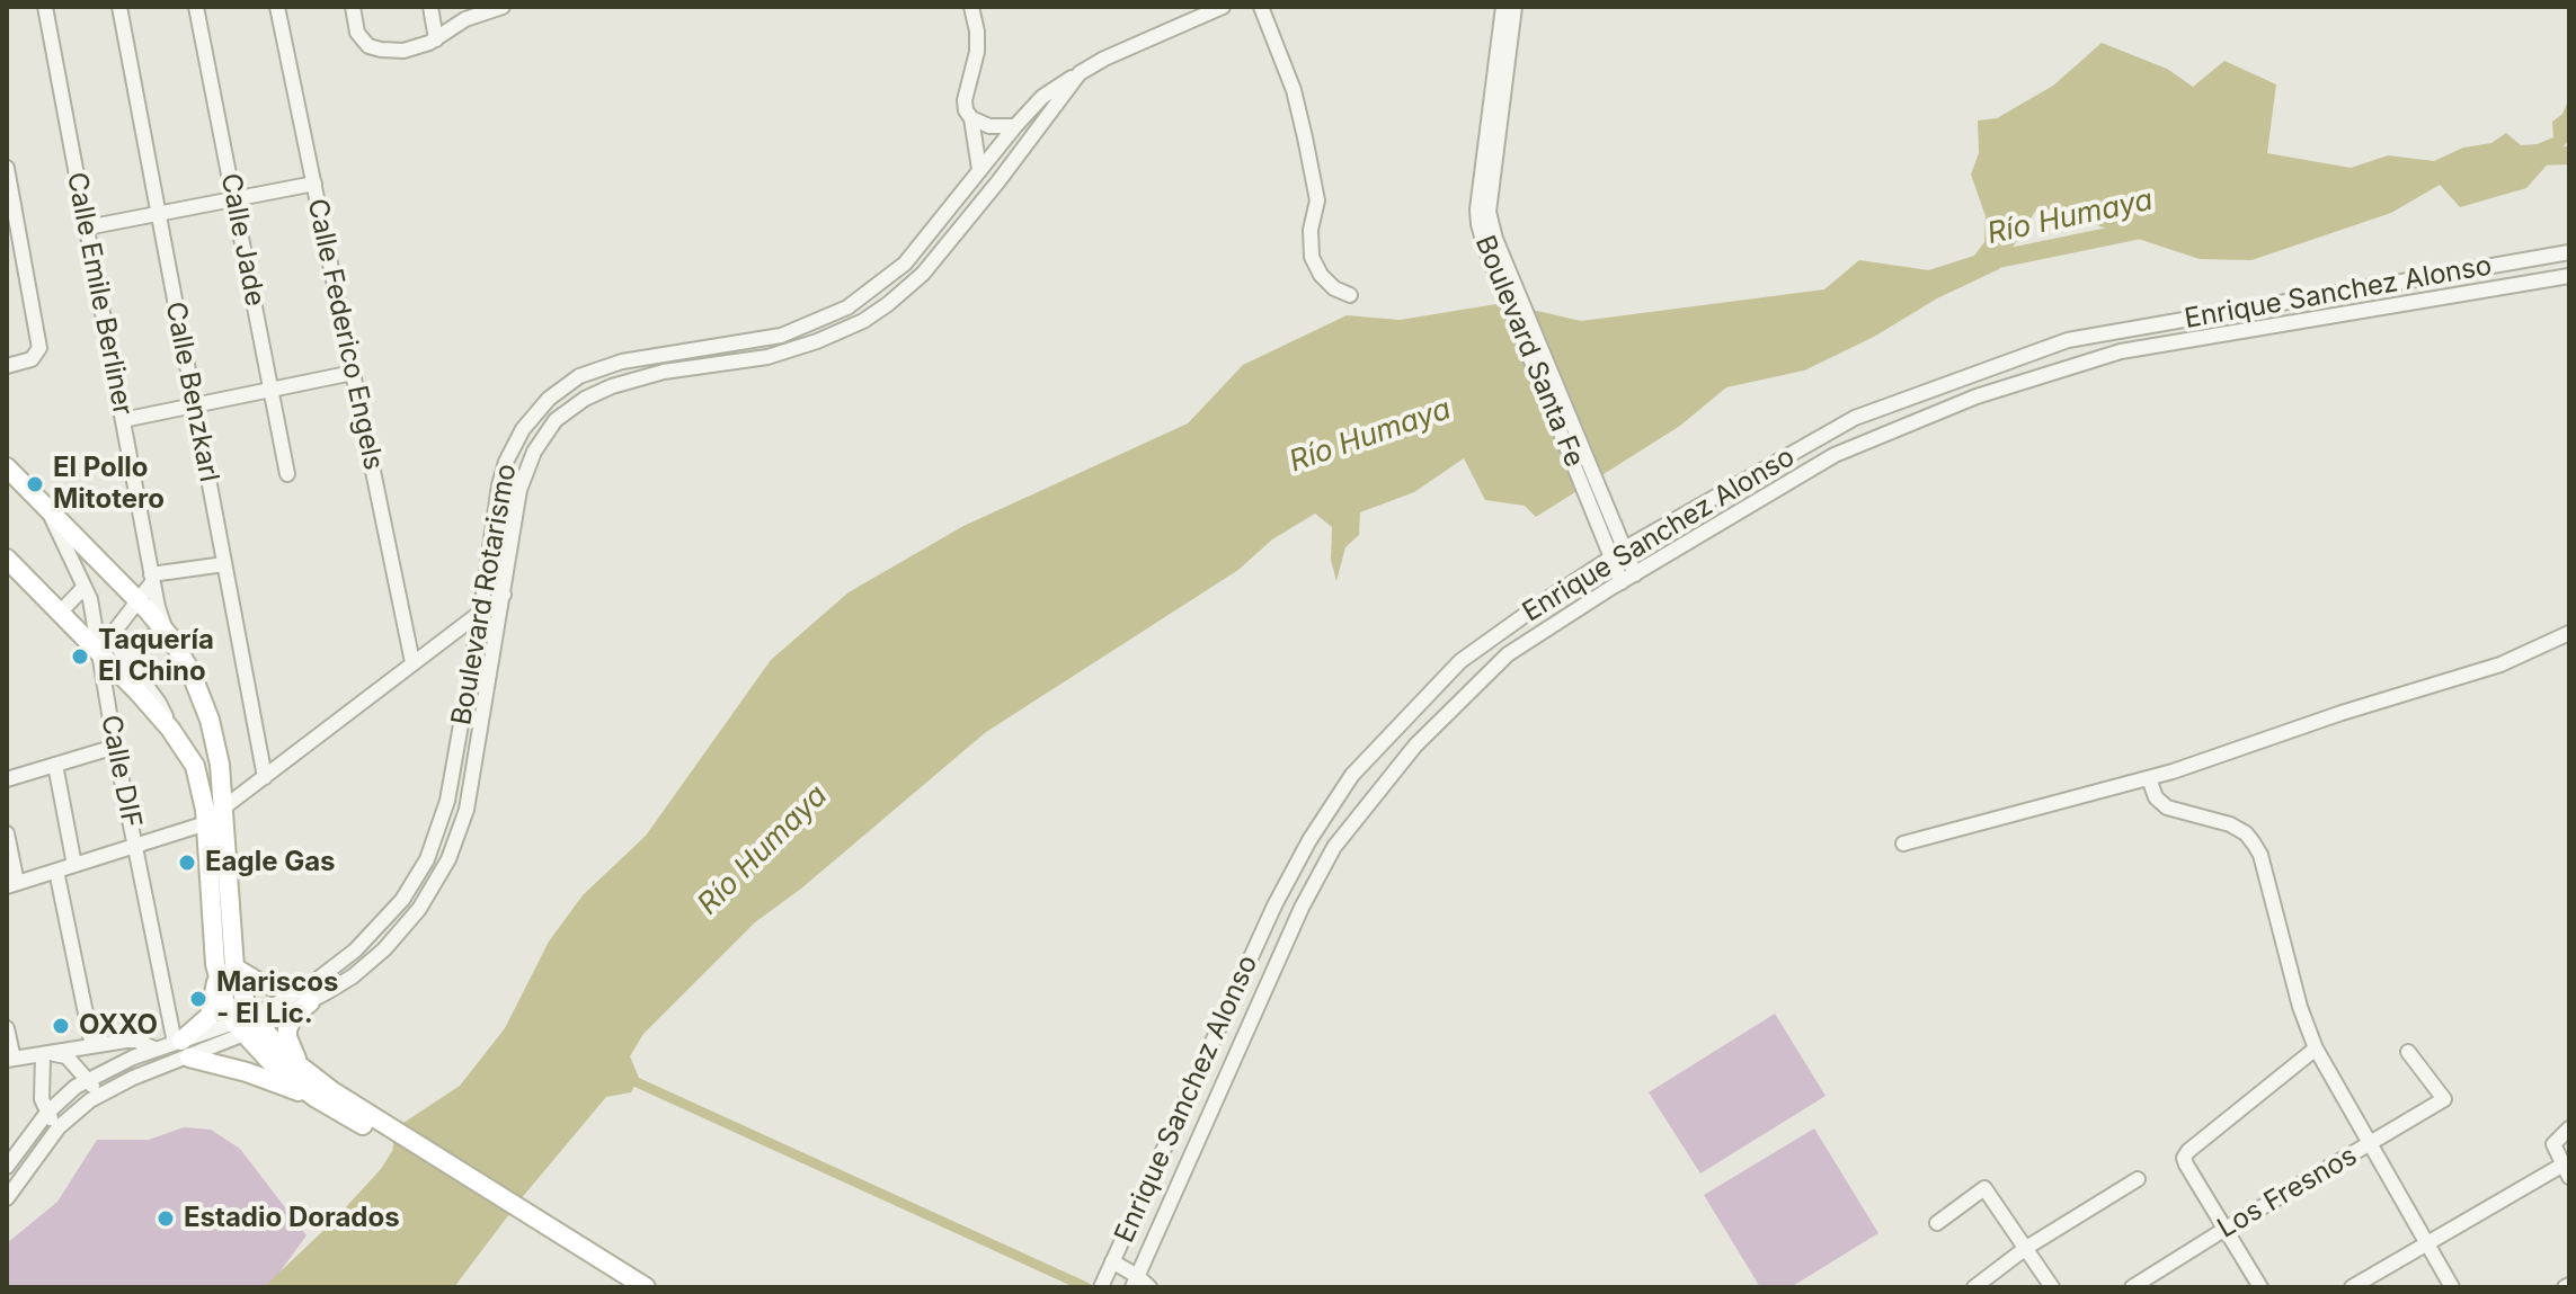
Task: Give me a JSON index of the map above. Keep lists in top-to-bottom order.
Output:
{
  "streets": {
    "street": [
      "Calle Jade",
      "Enrique Sanchez Alonso",
      "Calle Emile Berliner",
      "Calle Federico Engels",
      "Boulevard Santa Fe",
      "Calle Benzkarl",
      "Boulevard Rotarismo",
      "Calle DIF",
      "Los Fresnos"
    ]
  },
  "crossings": [
    ["Enrique Sanchez Alonso", "Boulevard Santa Fe"],
    ["Boulevard Rotarismo", "Calle DIF"]
  ],
  "water": ["Río Humaya"],
  "places": [
    "El Pollo Mitotero",
    "Taquería El Chino",
    "Eagle Gas",
    "Mariscos - El Lic.",
    "OXXO",
    "Estadio Dorados"
  ]
}
